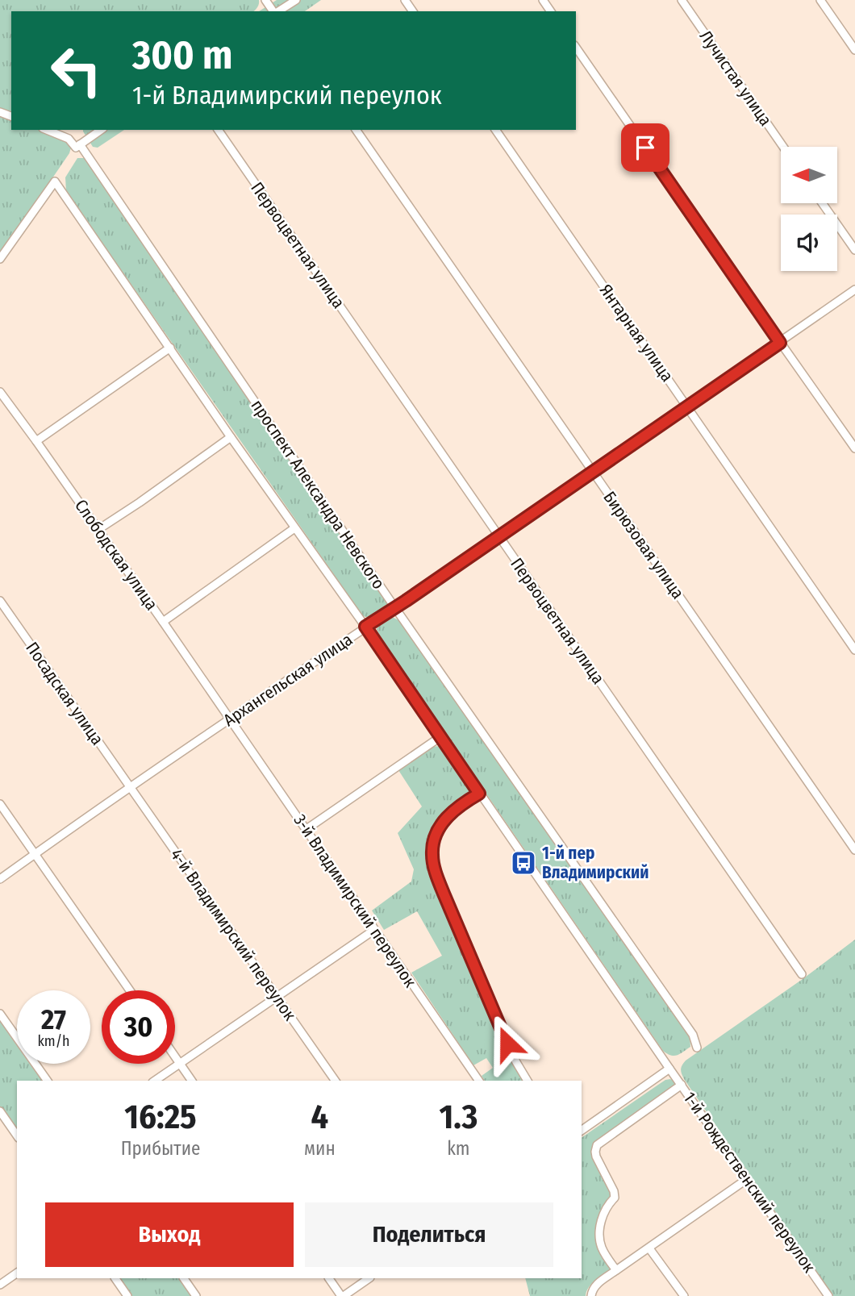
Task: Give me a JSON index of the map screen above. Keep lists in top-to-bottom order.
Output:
{
  "streets": {
    "street": [
      "Лучистая улица",
      "Первоцветная улица",
      "Янтарная улица",
      "проспект Александра Невского",
      "Бирюзовая улица",
      "Слободская улица",
      "Архангельская улица",
      "Посадская улица",
      "3-й Владимирский переулок",
      "4-й Владимирский переулок",
      "1-й Рождественский переулок"
    ]
  },
  "crossings": [
    ["Первоцветная улица", "Архангельская улица"],
    ["Янтарная улица", "Архангельская улица"],
    ["проспект Александра Невского", "Архангельская улица"],
    ["проспект Александра Невского", "1-й Рождественский переулок"],
    ["Бирюзовая улица", "Архангельская улица"],
    ["Слободская улица", "Архангельская улица"],
    ["Слободская улица", "3-й Владимирский переулок"],
    ["Архангельская улица", "Посадская улица"],
    ["Архангельская улица", "3-й Владимирский переулок"],
    ["Архангельская улица", "4-й Владимирский переулок"],
    ["Посадская улица", "4-й Владимирский переулок"]
  ],
  "places": {
    "bus stop": ["1-й пер Владимирский"]
  },
  "north": "left",
  "page": {
    "turn": ["300 m", "1-й Владимирский переулок"],
    "speed": "27 km/h",
    "limit": "30",
    "eta": [
      "16:25",
      "Прибытие",
      "4",
      "мин",
      "1.3",
      "km"
    ],
    "buttons": ["Выход", "Поделиться"]
  }
}
